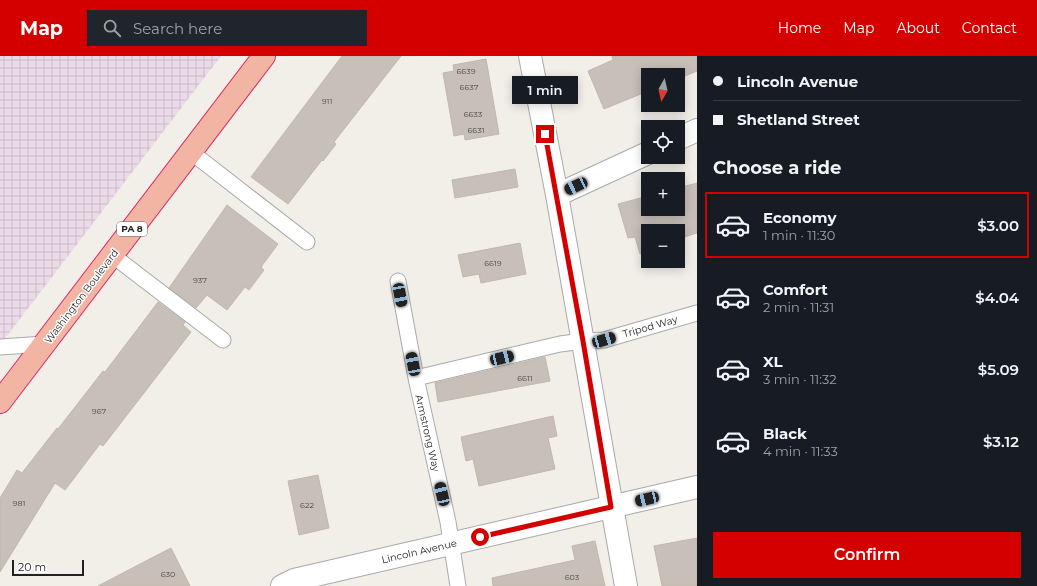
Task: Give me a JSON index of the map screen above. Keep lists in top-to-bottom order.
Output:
{
  "streets": {
    "highway": ["PA 8", "Washington Boulevard"],
    "street": ["Lincoln Avenue"],
    "lane": ["Tripod Way", "Armstrong Way"]
  },
  "crossings": [
    ["Tripod Way", "Armstrong Way"],
    ["Armstrong Way", "Lincoln Avenue"]
  ],
  "house_numbers": [
    "6639",
    "6637",
    "911",
    "6633",
    "6631",
    "6619",
    "937",
    "6611",
    "967",
    "981",
    "622",
    "630",
    "603"
  ],
  "scale_bar": "20 m",
  "north": "bottom",
  "page": {
    "header": "Map",
    "search": "Search here",
    "nav": [
      "Home",
      "Map",
      "About",
      "Contact"
    ],
    "banner": ["Lincoln Avenue", "Shetland Street"],
    "map_buttons": ["+", "−"],
    "bubble": "1 min",
    "heading": "Choose a ride",
    "list": [
      {
        "name": "Economy",
        "note": "1 min · 11:30",
        "value": "$3.00"
      },
      {
        "name": "Comfort",
        "note": "2 min · 11:31",
        "value": "$4.04"
      },
      {
        "name": "XL",
        "note": "3 min · 11:32",
        "value": "$5.09"
      },
      {
        "name": "Black",
        "note": "4 min · 11:33",
        "value": "$3.12"
      }
    ],
    "buttons": "Confirm",
    "scale": "20 m"
  }
}
